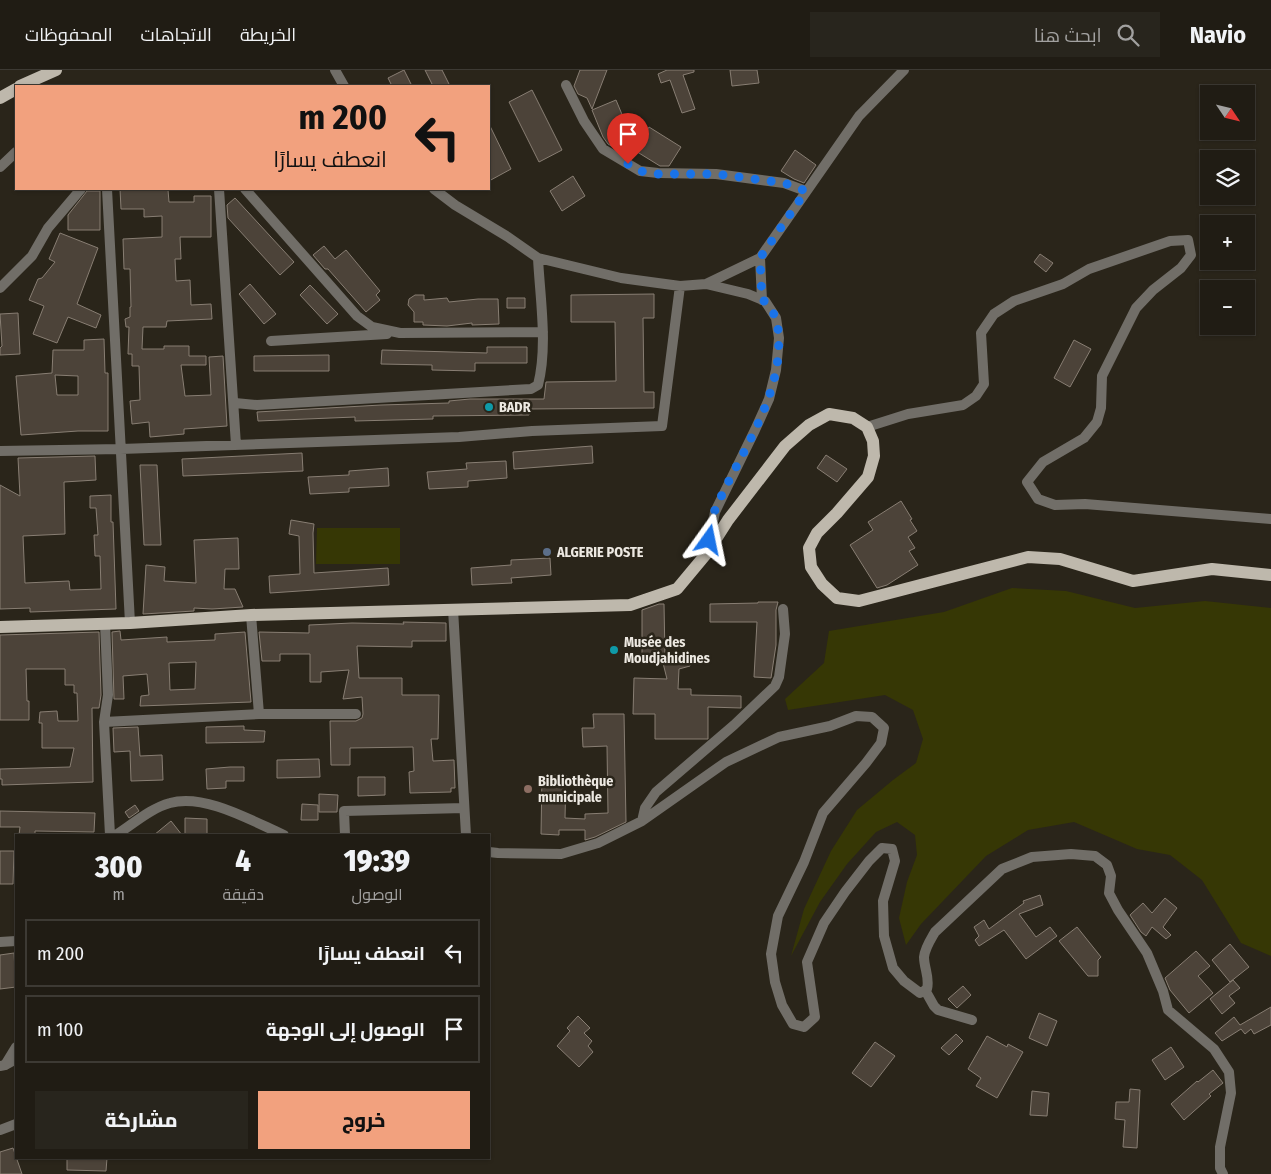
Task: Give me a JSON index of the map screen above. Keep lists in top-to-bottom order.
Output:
{
  "places": [
    "BADR",
    "ALGERIE POSTE",
    "Musée des Moudjahidines",
    "Bibliothèque municipale"
  ],
  "north": "bottom right",
  "page": {
    "header": "Navio",
    "search": "ابحث هنا",
    "nav": ["الخريطة", "الاتجاهات", "المحفوظات"],
    "map_buttons": ["+", "−"],
    "turn": ["200 m", "انعطف يسارًا"],
    "eta": [
      "19:39",
      "الوصول",
      "4",
      "دقيقة",
      "300",
      "m"
    ],
    "list": [
      {
        "name": "انعطف يسارًا",
        "value": "200 m"
      },
      {
        "name": "الوصول إلى الوجهة",
        "value": "100 m"
      }
    ],
    "buttons": ["خروج", "مشاركة"]
  }
}
